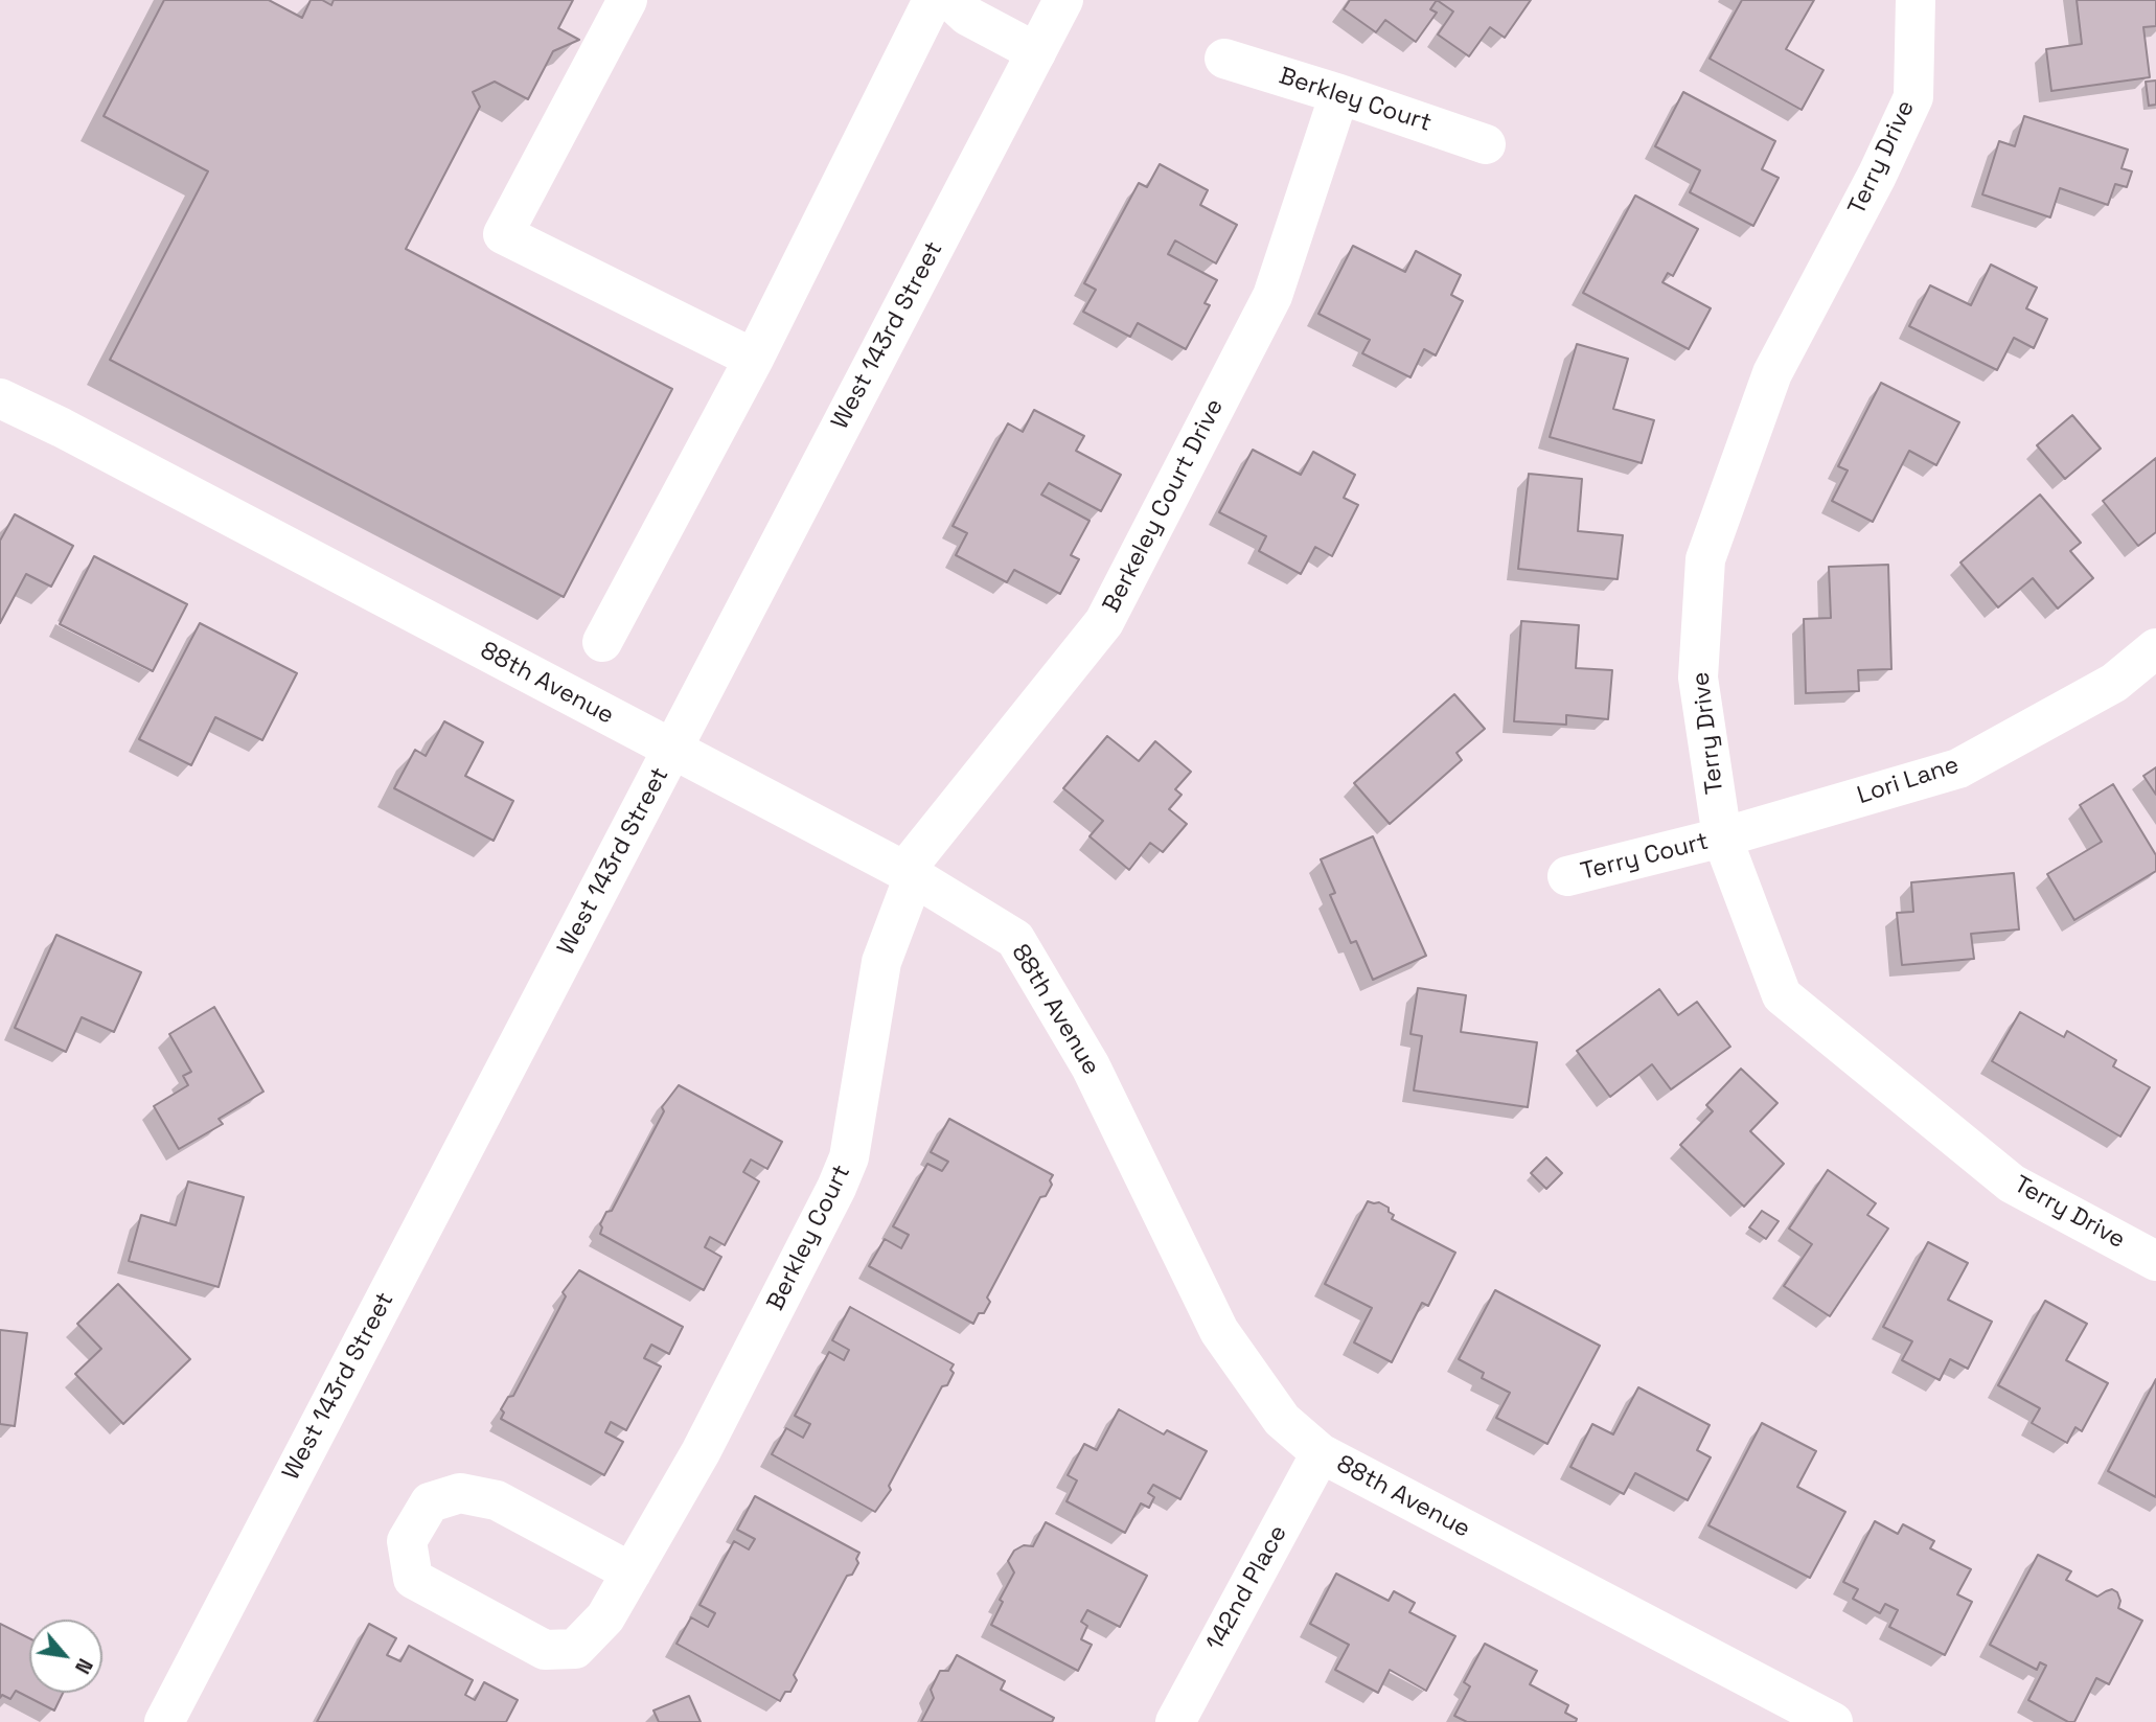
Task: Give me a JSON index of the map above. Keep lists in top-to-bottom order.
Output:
{
  "streets": {
    "street": [
      "Berkley Court",
      "Terry Drive",
      "West 143rd Street",
      "Berkeley Court Drive",
      "88th Avenue",
      "Lori Lane",
      "Terry Court",
      "142nd Place"
    ]
  },
  "crossings": [
    ["Berkley Court", "Berkeley Court Drive"],
    ["Berkley Court", "88th Avenue"],
    ["Terry Drive", "Lori Lane"],
    ["Terry Drive", "Terry Court"],
    ["West 143rd Street", "88th Avenue"],
    ["Berkeley Court Drive", "88th Avenue"],
    ["88th Avenue", "142nd Place"],
    ["Lori Lane", "Terry Court"]
  ],
  "north": "bottom right"
}
